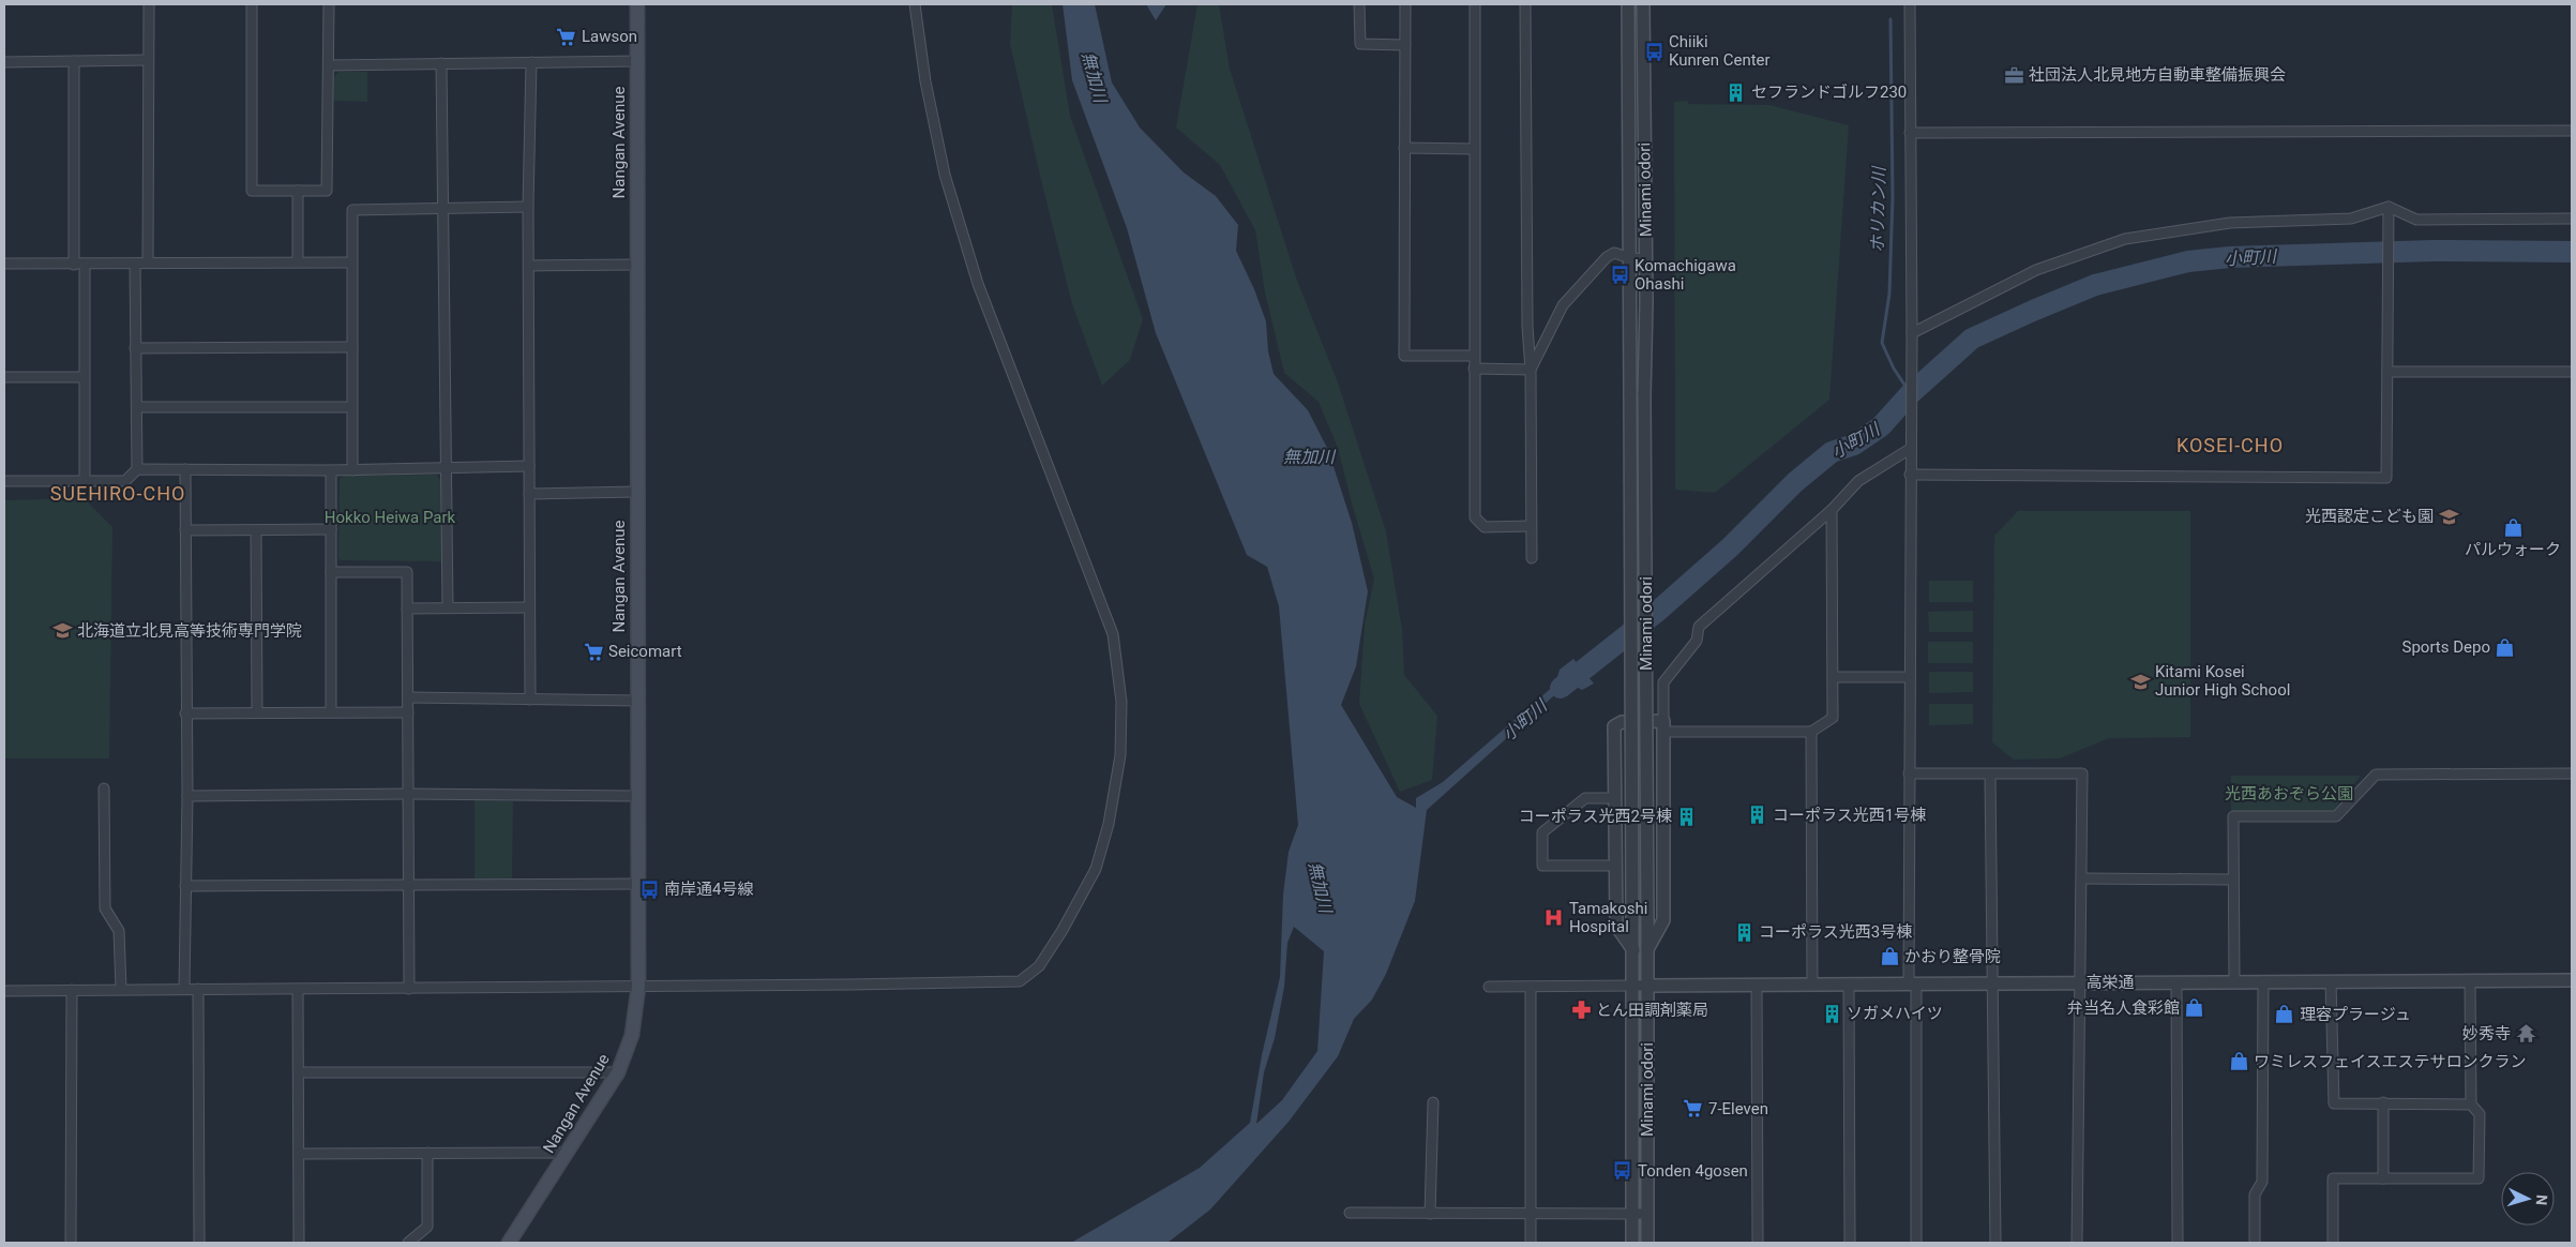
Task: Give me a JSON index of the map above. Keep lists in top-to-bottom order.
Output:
{
  "streets": {
    "main road": ["Nangan Avenue"],
    "street": ["Minami odori", "高栄通"]
  },
  "crossings": [
    ["Minami odori", "高栄通"]
  ],
  "districts": ["KOSEI-CHO", "SUEHIRO-CHO"],
  "water": ["無加川", "ホリカン川", "小町川"],
  "parks": ["Hokko Heiwa Park", "光西あおぞら公園"],
  "places": {
    "supermarket": ["Lawson", "Seicomart", "7-Eleven"],
    "bus stop": [
      "Chiiki Kunren Center",
      "Komachigawa Ohashi",
      "南岸通4号線",
      "Tonden 4gosen"
    ],
    "office": ["社団法人北見地方自動車整備振興会"],
    "building": [
      "セフランドゴルフ230",
      "コーポラス光西1号棟",
      "コーポラス光西2号棟",
      "コーポラス光西3号棟",
      "ソガメハイツ"
    ],
    "school or university": ["光西認定こども園", "北海道立北見高等技術専門学院", "Kitami Kosei Junior High School"],
    "shop": [
      "パルウォーク",
      "Sports Depo",
      "かおり整骨院",
      "弁当名人食彩館",
      "理容プラージュ",
      "ワミレスフェイスエステサロンクラン"
    ],
    "hospital": ["Tamakoshi Hospital"],
    "pharmacy": ["とん田調剤薬局"],
    "temple": ["妙秀寺"]
  },
  "north": "right"
}
